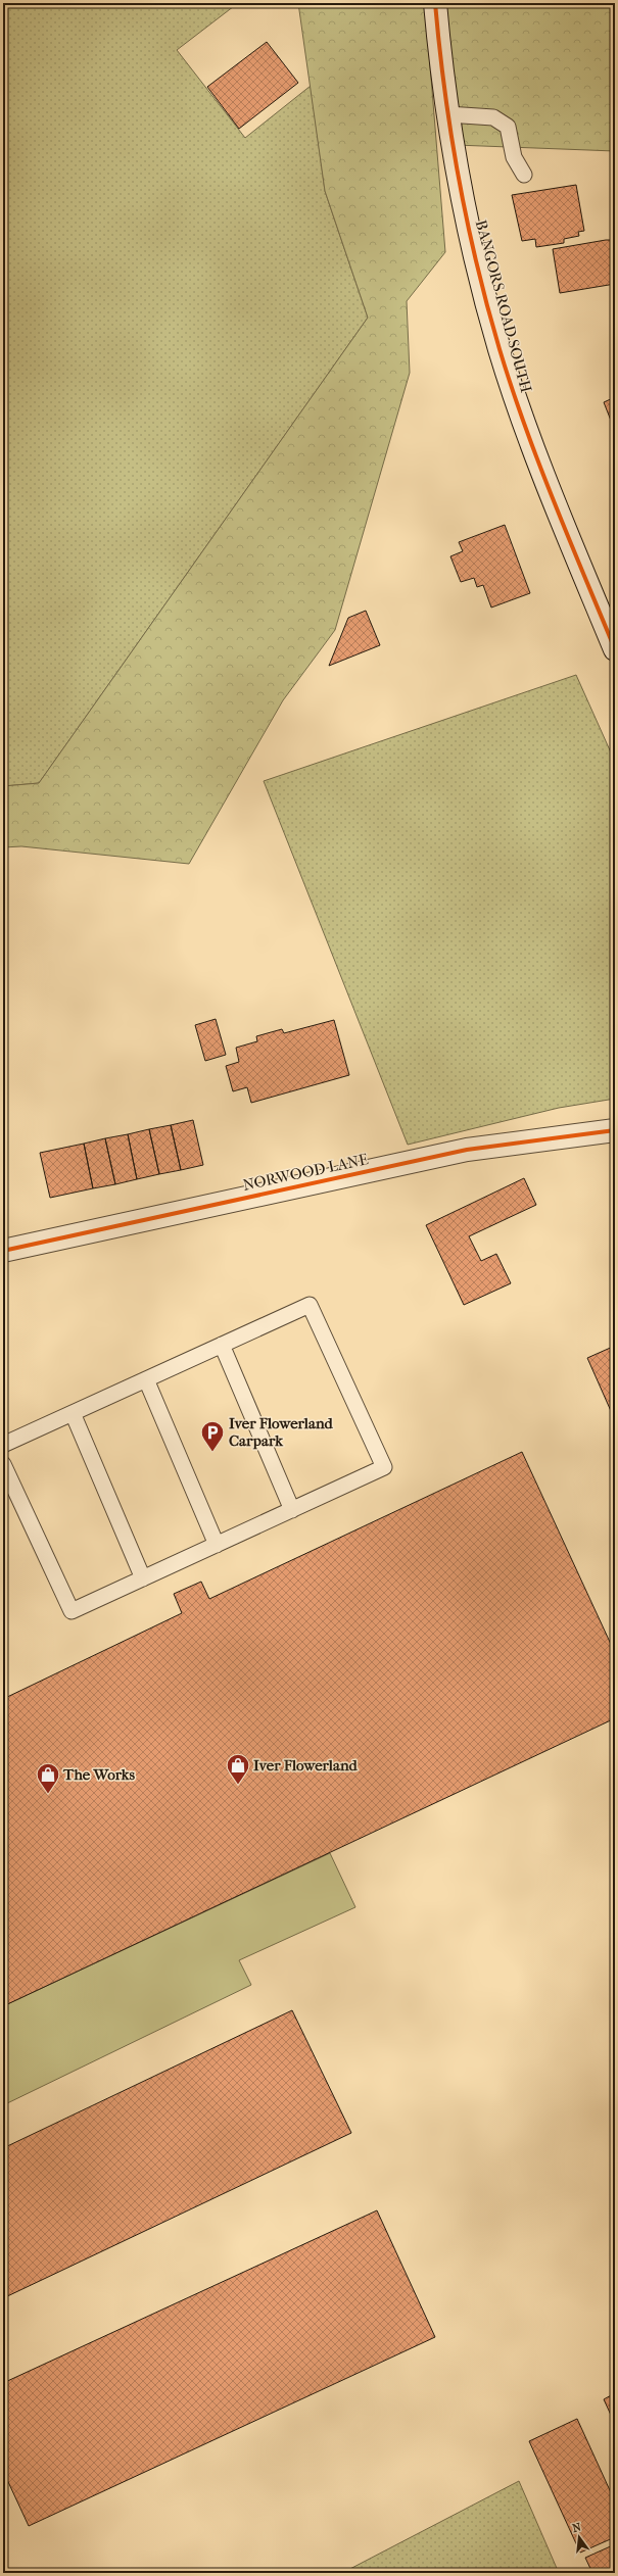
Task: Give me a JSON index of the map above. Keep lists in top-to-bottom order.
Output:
{
  "streets": {
    "street": ["BANGORS ROAD SOUTH", "NORWOOD LANE"]
  },
  "places": {
    "parking": ["Iver Flowerland Carpark"],
    "shop": ["Iver Flowerland", "The Works"]
  },
  "north": "top"
}
